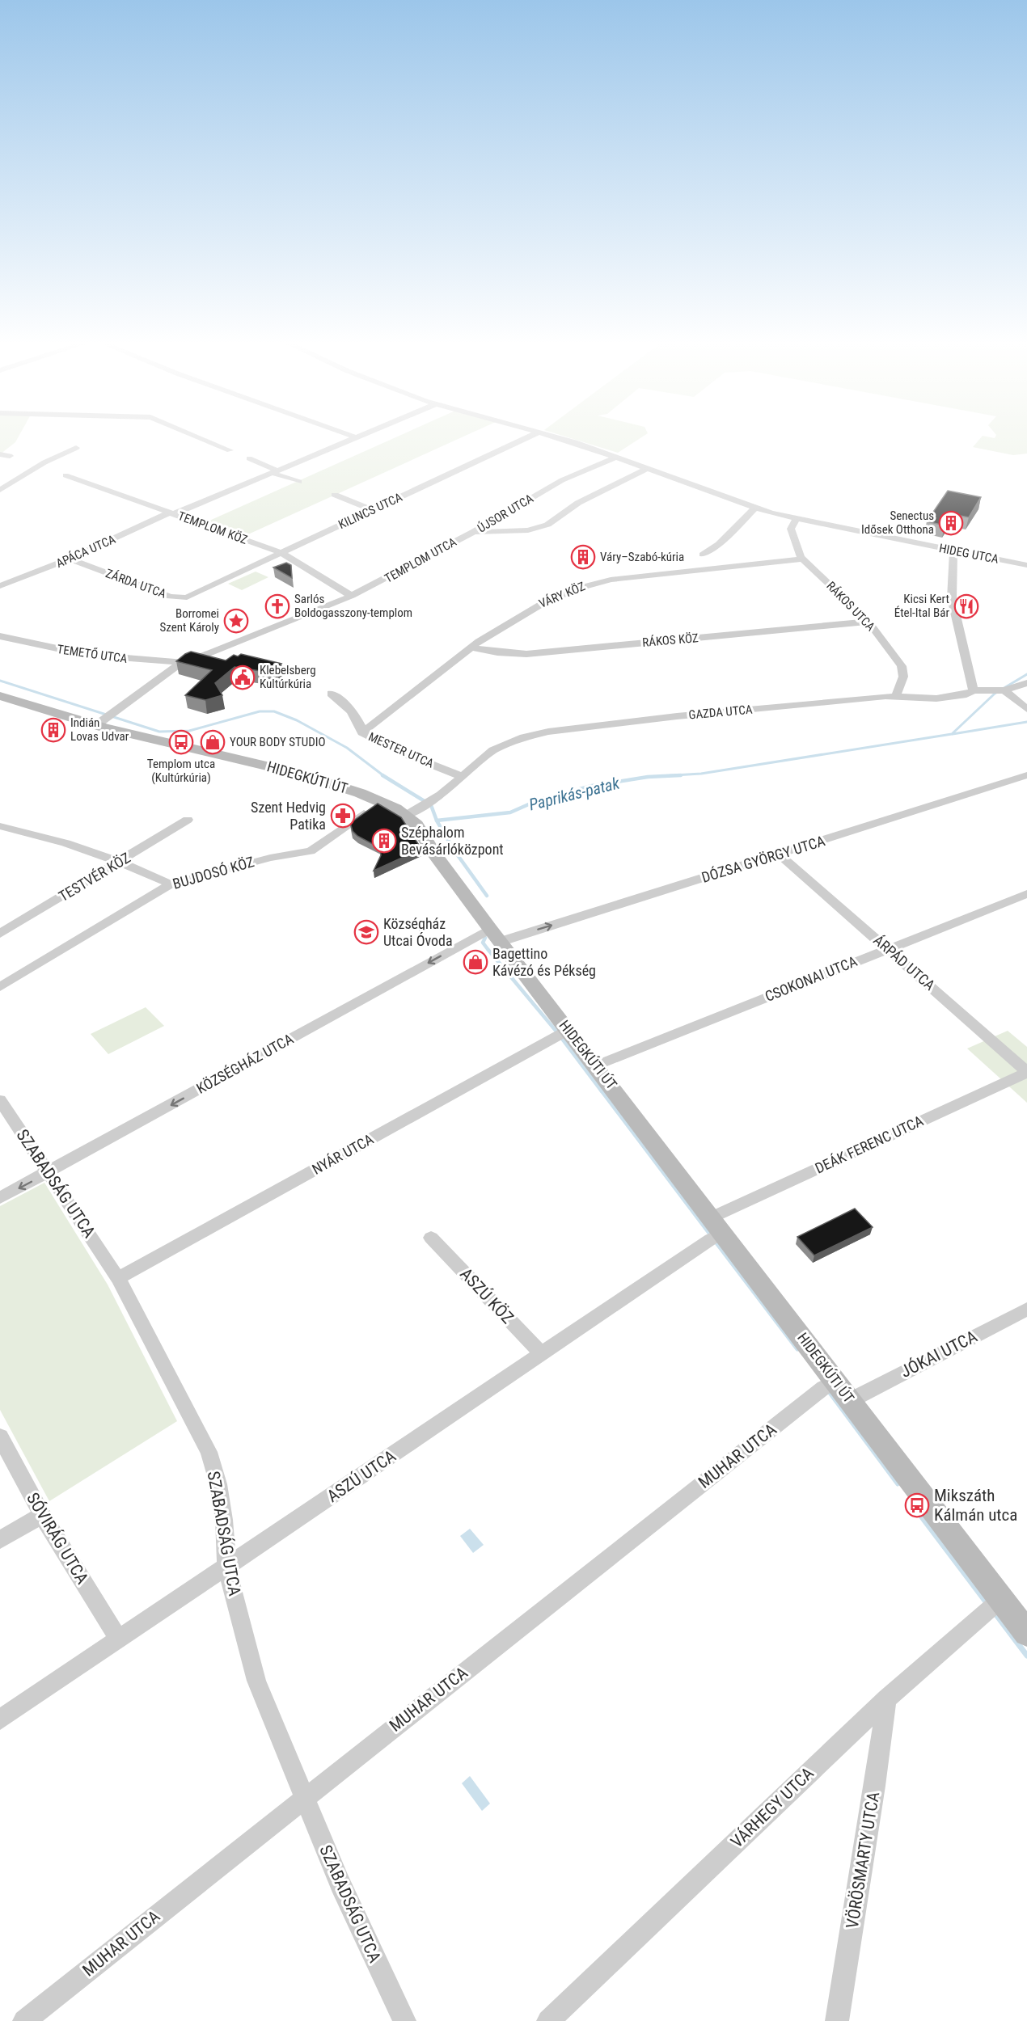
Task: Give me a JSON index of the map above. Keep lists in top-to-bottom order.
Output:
{
  "streets": {
    "main road": ["HIDEGKÚTI ÚT"],
    "street": [
      "KILINCS UTCA",
      "ÚJSOR UTCA",
      "TEMPLOM KÖZ",
      "APÁCA UTCA",
      "HIDEG UTCA",
      "TEMPLOM UTCA",
      "ZÁRDA UTCA",
      "VÁRY KÖZ",
      "RÁKOS UTCA",
      "RÁKOS KÖZ",
      "TEMETŐ UTCA",
      "GAZDA UTCA",
      "MESTER UTCA",
      "DÓZSA GYÖRGY UTCA",
      "BUJDOSÓ KÖZ",
      "TESTVÉR KÖZ",
      "ÁRPÁD UTCA",
      "CSOKONAI UTCA",
      "KÖZSÉGHÁZ UTCA",
      "DEÁK FERENC UTCA",
      "NYÁR UTCA",
      "SZABADSÁG UTCA",
      "ASZÚ KÖZ",
      "JÓKAI UTCA",
      "MUHAR UTCA",
      "ASZÚ UTCA",
      "SÓVIRÁG UTCA",
      "VÁRHEGY UTCA",
      "VÖRÖSMARTY UTCA"
    ]
  },
  "crossings": [
    ["KILINCS UTCA", "TEMPLOM KÖZ"],
    ["KILINCS UTCA", "ZÁRDA UTCA"],
    ["ÚJSOR UTCA", "HIDEG UTCA"],
    ["ÚJSOR UTCA", "TEMPLOM UTCA"],
    ["TEMPLOM KÖZ", "APÁCA UTCA"],
    ["TEMPLOM KÖZ", "TEMPLOM UTCA"],
    ["TEMPLOM KÖZ", "ZÁRDA UTCA"],
    ["APÁCA UTCA", "ZÁRDA UTCA"],
    ["HIDEG UTCA", "TEMPLOM UTCA"],
    ["HIDEG UTCA", "RÁKOS UTCA"],
    ["TEMPLOM UTCA", "TEMETŐ UTCA"],
    ["TEMPLOM UTCA", "HIDEGKÚTI ÚT"],
    ["VÁRY KÖZ", "RÁKOS UTCA"],
    ["VÁRY KÖZ", "RÁKOS KÖZ"],
    ["VÁRY KÖZ", "MESTER UTCA"],
    ["RÁKOS UTCA", "RÁKOS KÖZ"],
    ["RÁKOS UTCA", "GAZDA UTCA"],
    ["GAZDA UTCA", "MESTER UTCA"],
    ["GAZDA UTCA", "HIDEGKÚTI ÚT"],
    ["HIDEGKÚTI ÚT", "DÓZSA GYÖRGY UTCA"],
    ["HIDEGKÚTI ÚT", "BUJDOSÓ KÖZ"],
    ["HIDEGKÚTI ÚT", "CSOKONAI UTCA"],
    ["HIDEGKÚTI ÚT", "KÖZSÉGHÁZ UTCA"],
    ["HIDEGKÚTI ÚT", "DEÁK FERENC UTCA"],
    ["HIDEGKÚTI ÚT", "NYÁR UTCA"],
    ["HIDEGKÚTI ÚT", "JÓKAI UTCA"],
    ["HIDEGKÚTI ÚT", "MUHAR UTCA"],
    ["HIDEGKÚTI ÚT", "ASZÚ UTCA"],
    ["HIDEGKÚTI ÚT", "VÁRHEGY UTCA"],
    ["DÓZSA GYÖRGY UTCA", "ÁRPÁD UTCA"],
    ["DÓZSA GYÖRGY UTCA", "KÖZSÉGHÁZ UTCA"],
    ["ÁRPÁD UTCA", "CSOKONAI UTCA"],
    ["ÁRPÁD UTCA", "DEÁK FERENC UTCA"],
    ["KÖZSÉGHÁZ UTCA", "SZABADSÁG UTCA"],
    ["DEÁK FERENC UTCA", "ASZÚ UTCA"],
    ["NYÁR UTCA", "SZABADSÁG UTCA"],
    ["SZABADSÁG UTCA", "MUHAR UTCA"],
    ["SZABADSÁG UTCA", "ASZÚ UTCA"],
    ["ASZÚ KÖZ", "ASZÚ UTCA"],
    ["ASZÚ UTCA", "SÓVIRÁG UTCA"],
    ["VÁRHEGY UTCA", "VÖRÖSMARTY UTCA"]
  ],
  "one_way": ["DÓZSA GYÖRGY UTCA", "KÖZSÉGHÁZ UTCA"],
  "water": ["Paprikás-patak"],
  "places": {
    "building": [
      "Senectus Idősek Otthona",
      "Váry–Szabó-kúria",
      "Indián Lovas Udvar",
      "Széphalom Bevásárlóközpont"
    ],
    "church": ["Sarlós Boldogasszony-templom"],
    "restaurant": ["Kicsi Kert Étel-Ital Bár"],
    "place": ["Borromei Szent Károly"],
    "public building": ["Klebelsberg Kultúrkúria"],
    "bus stop": ["Templom utca (Kultúrkúria)", "Mikszáth Kálmán utca"],
    "shop": ["YOUR BODY STUDIO", "Bagettino Kávézó és Pékség"],
    "pharmacy": ["Szent Hedvig Patika"],
    "school or university": ["Községház Utcai Óvoda"]
  }
}
